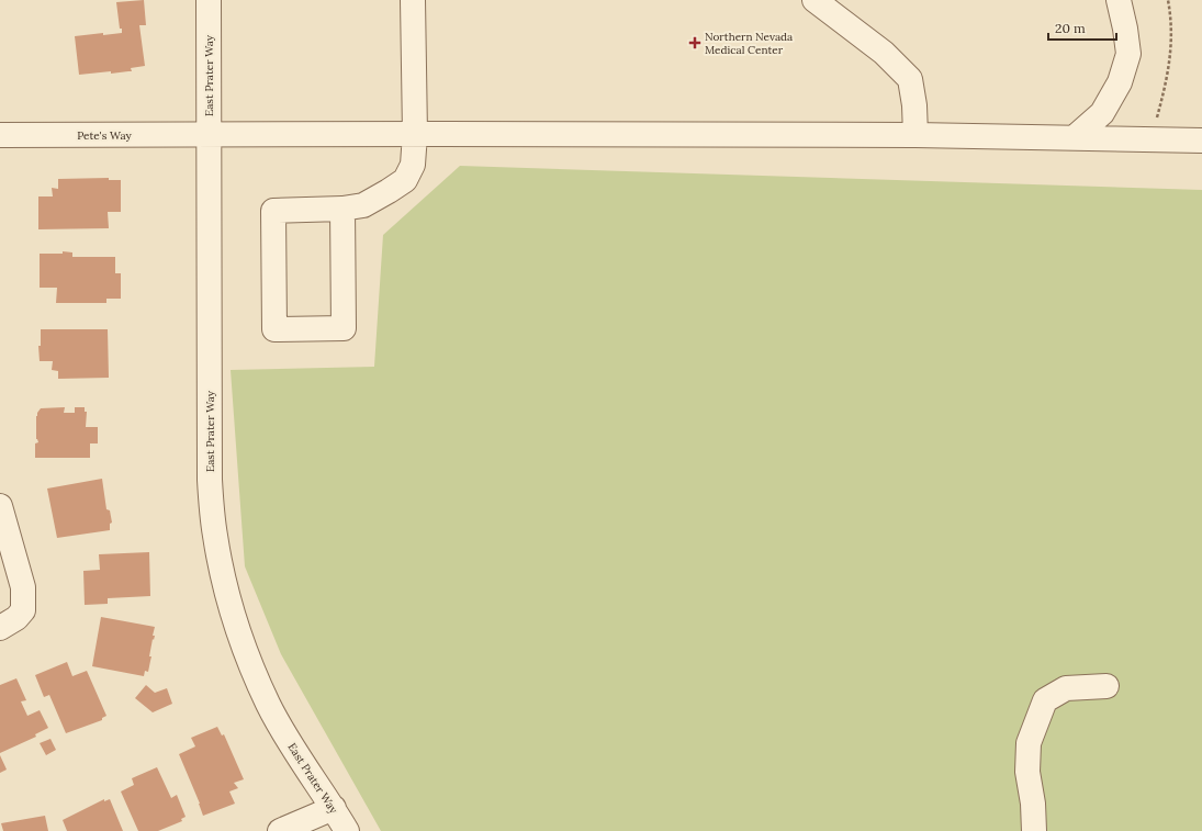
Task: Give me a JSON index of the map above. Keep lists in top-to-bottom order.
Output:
{
  "streets": {
    "street": ["East Prater Way", "Pete's Way"]
  },
  "crossings": [
    ["East Prater Way", "Pete's Way"]
  ],
  "places": {
    "health": ["Northern Nevada Medical Center"]
  },
  "scale_bar": "20 m"
}
